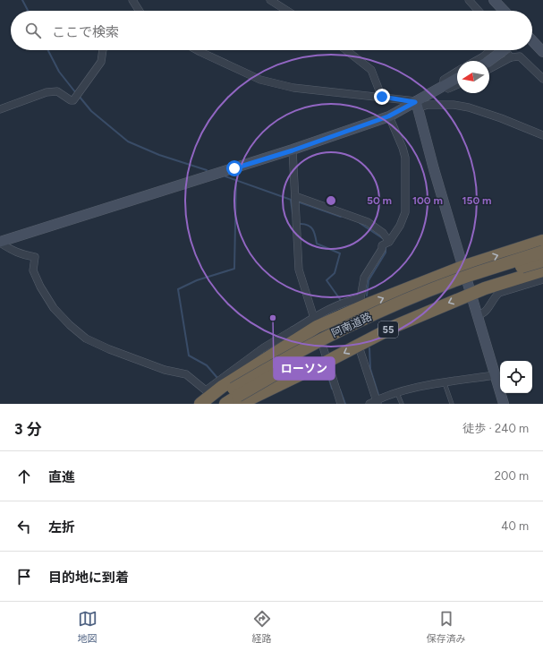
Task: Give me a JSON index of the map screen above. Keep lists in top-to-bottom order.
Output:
{
  "streets": {
    "highway": ["阿南道路", "55"]
  },
  "crossings": [
    ["阿南道路", "55"]
  ],
  "places": ["ローソン"],
  "north": "left",
  "page": {
    "search": "ここで検索",
    "heading": ["3 分", "徒歩 · 240 m"],
    "list": [
      ["直進", "200 m"],
      ["左折", "40 m"],
      "目的地に到着"
    ],
    "nav": ["地図", "経路", "保存済み"]
  },
  "rings": ["50 m", "100 m", "150 m"]
}
